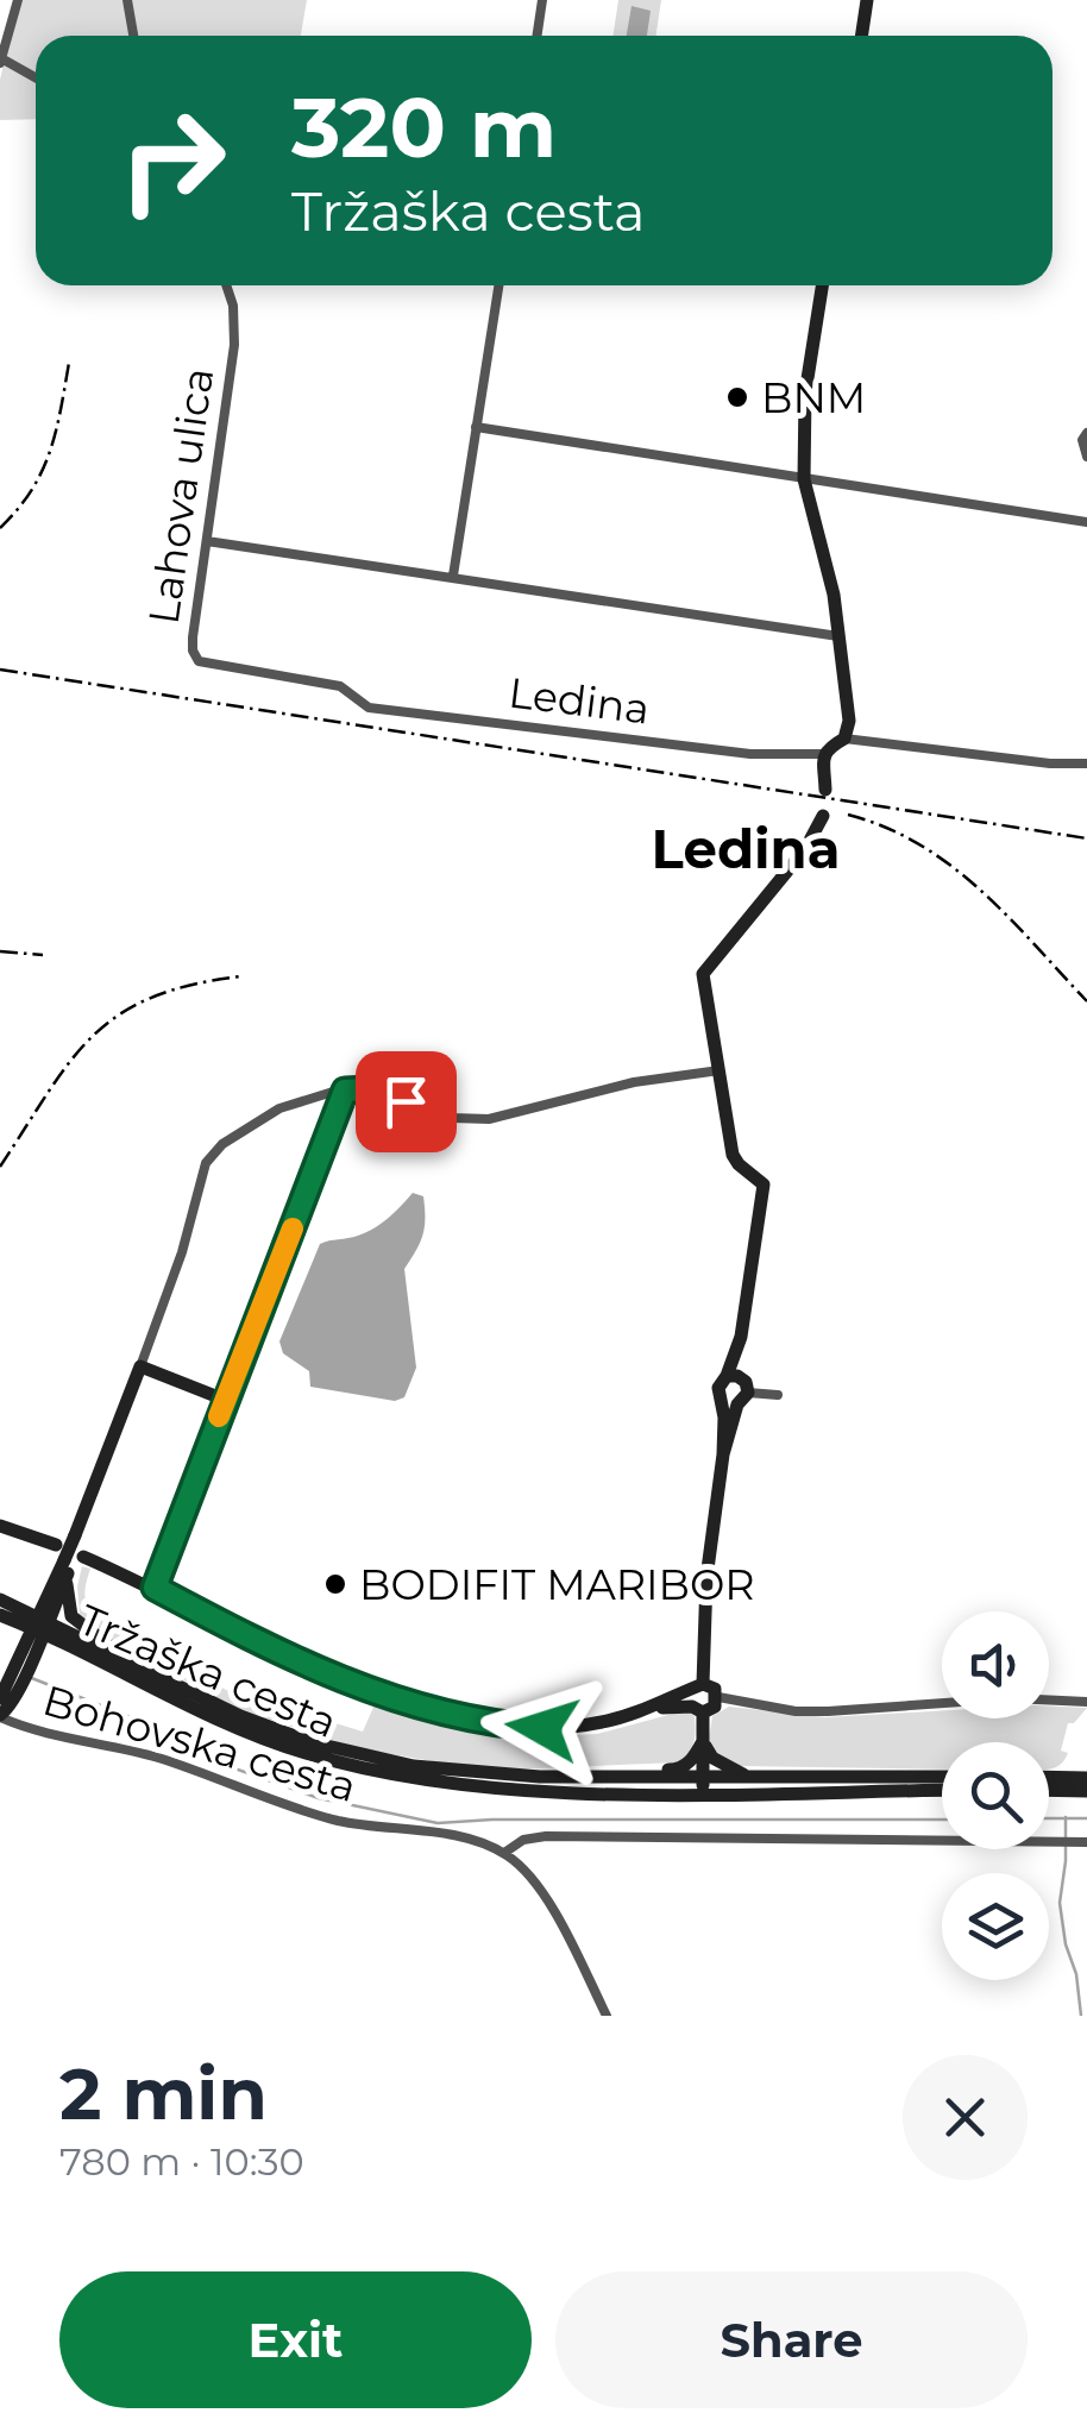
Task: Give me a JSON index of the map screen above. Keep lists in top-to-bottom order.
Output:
{
  "streets": {
    "street": [
      "Lahova ulica",
      "Ledina",
      "Tržaška cesta",
      "Bohovska cesta"
    ]
  },
  "crossings": [
    ["Lahova ulica", "Ledina"]
  ],
  "districts": ["Ledina"],
  "places": ["BNM", "BODIFIT MARIBOR"],
  "page": {
    "turn": ["320 m", "Tržaška cesta"],
    "heading": ["2 min", "780 m · 10:30"],
    "buttons": ["Exit", "Share"]
  }
}
